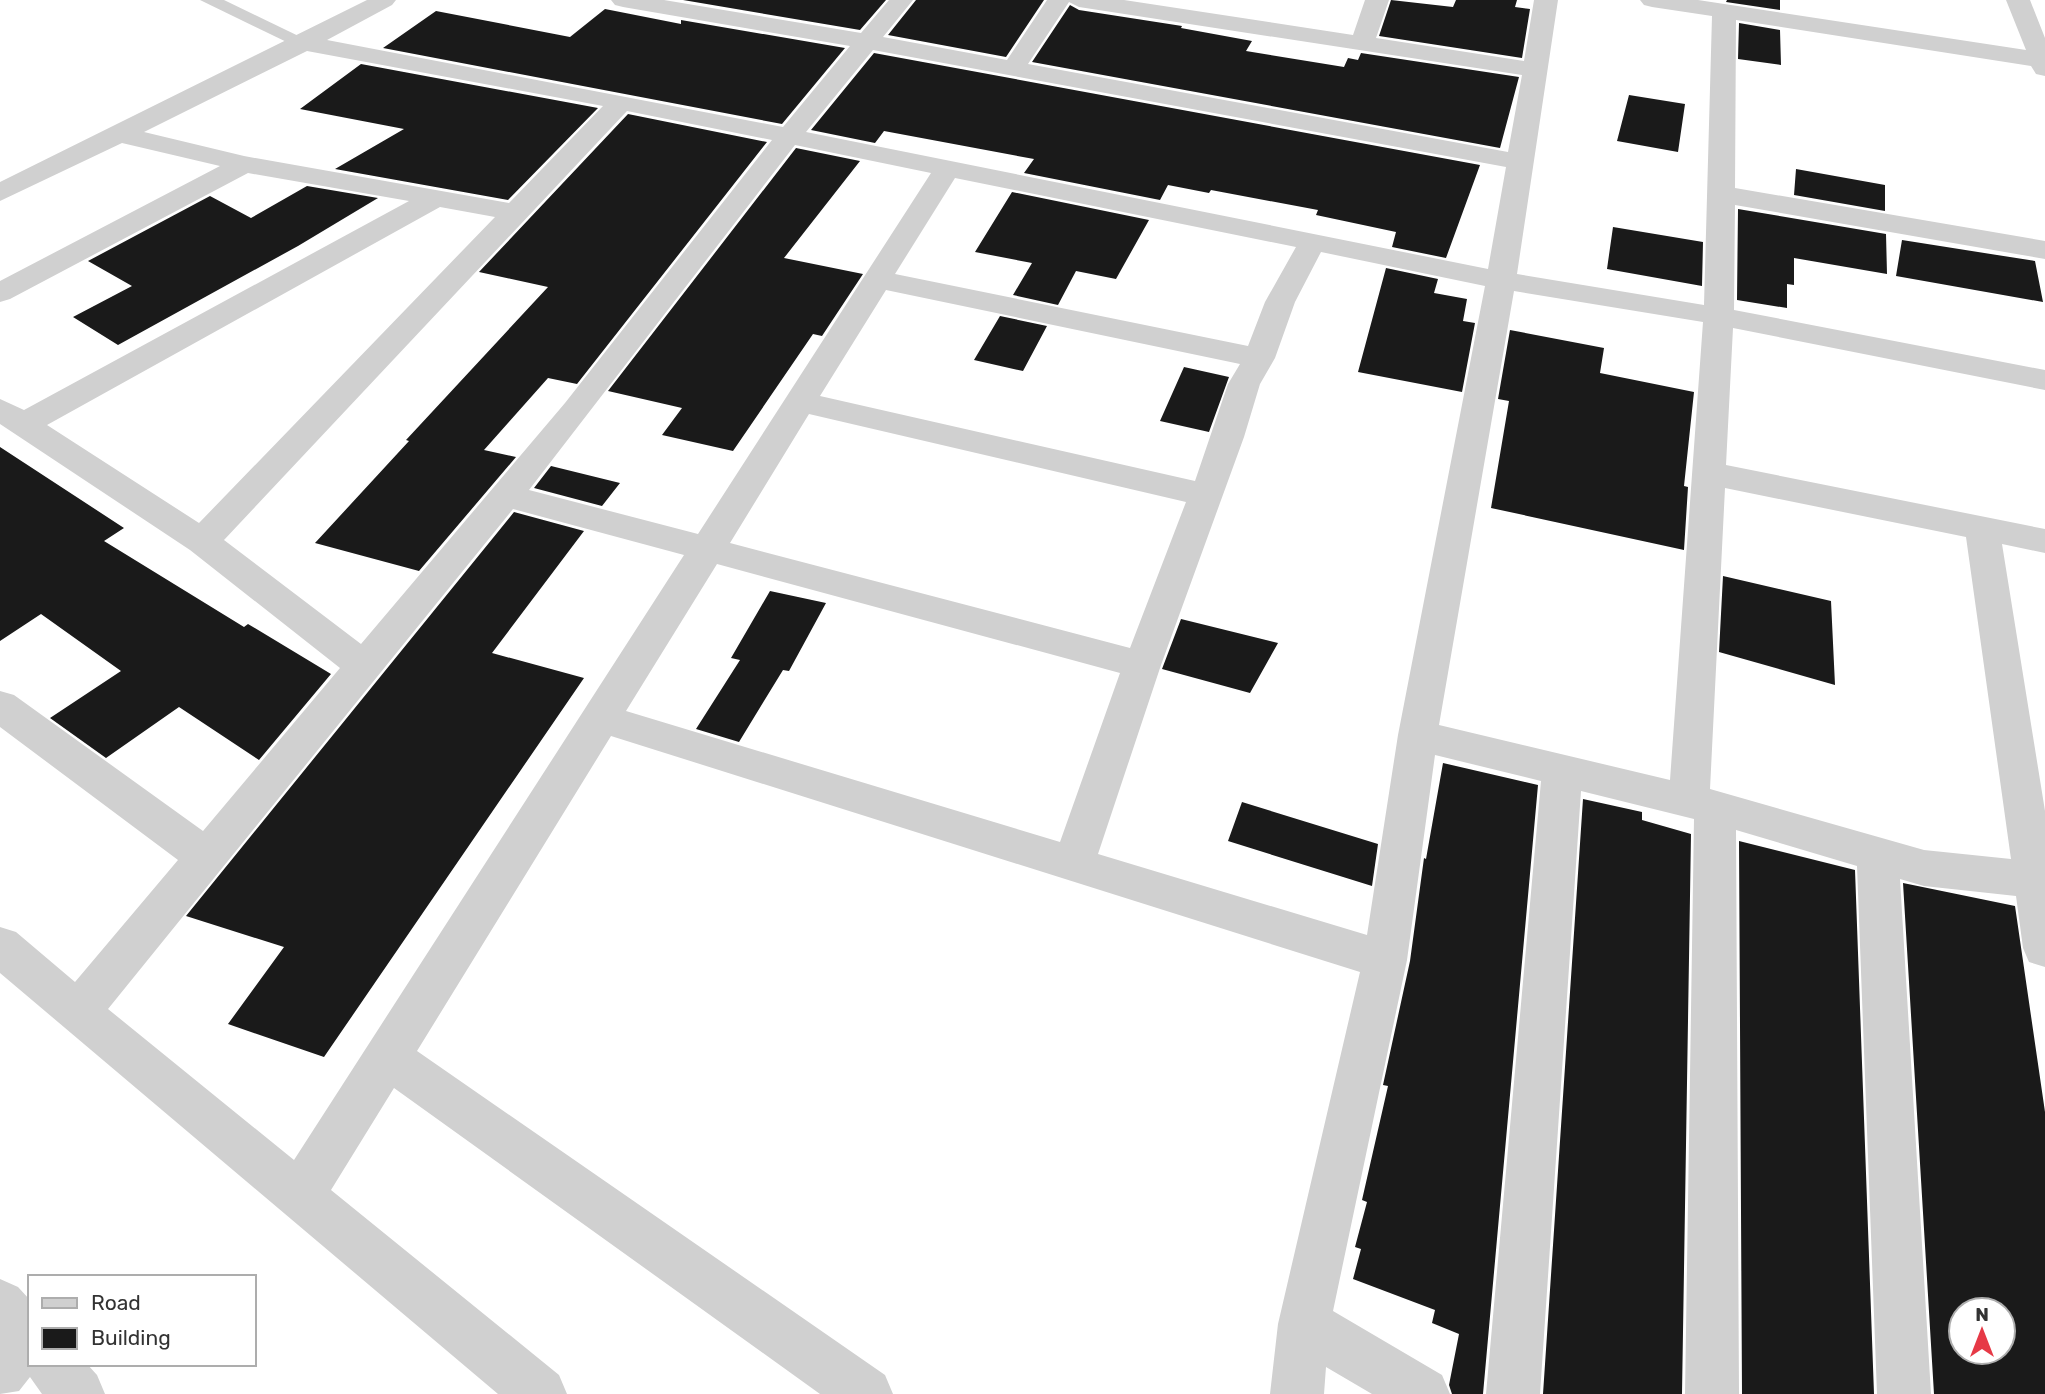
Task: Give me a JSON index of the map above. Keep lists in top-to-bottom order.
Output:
{
  "legend": ["Road", "Building"],
  "north": "top"
}
